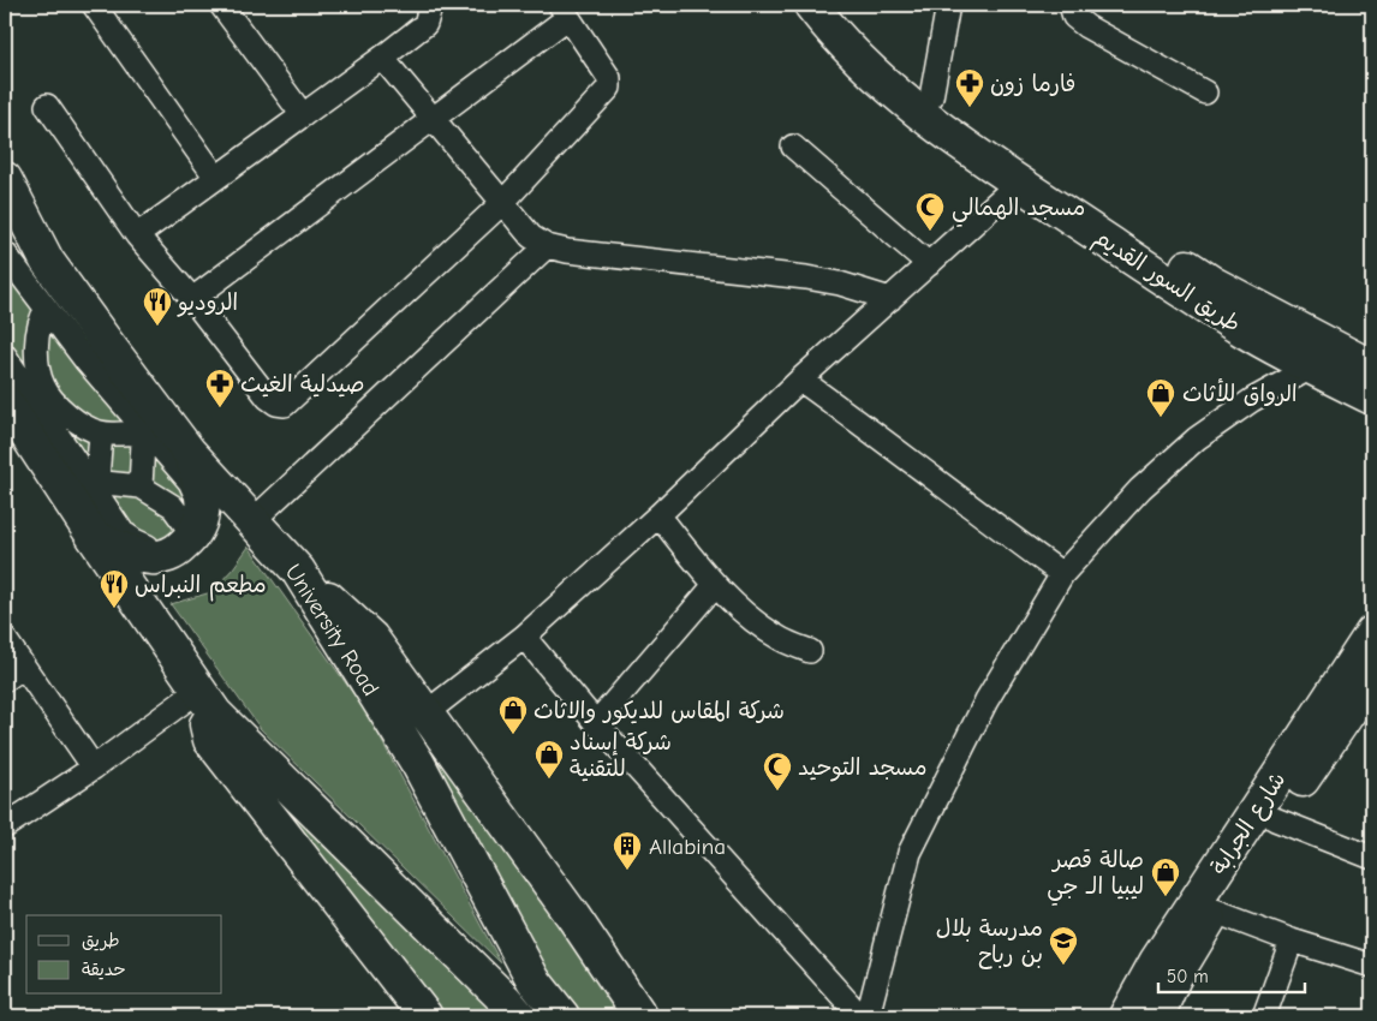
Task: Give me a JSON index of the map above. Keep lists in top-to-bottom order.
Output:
{
  "streets": {
    "main road": ["طريق السور القديم", "University Road", "شارع الجرابة"]
  },
  "places": {
    "pharmacy": ["فارما زون", "صيدلية الغيث"],
    "mosque": ["مسجد الهمالي", "مسجد التوحيد"],
    "restaurant": ["الروديو", "مطعم النبراس"],
    "shop": [
      "الرواق للأثاث",
      "شركة المقاس للديكور والاثاث",
      "شركة إسناد للتقنية",
      "صالة قصر ليبيا الـ جي"
    ],
    "building": ["Allabina"],
    "school or university": ["مدرسة بلال بن رباح"]
  },
  "legend": ["طريق", "حديقة"],
  "scale_bar": "50 m"
}
